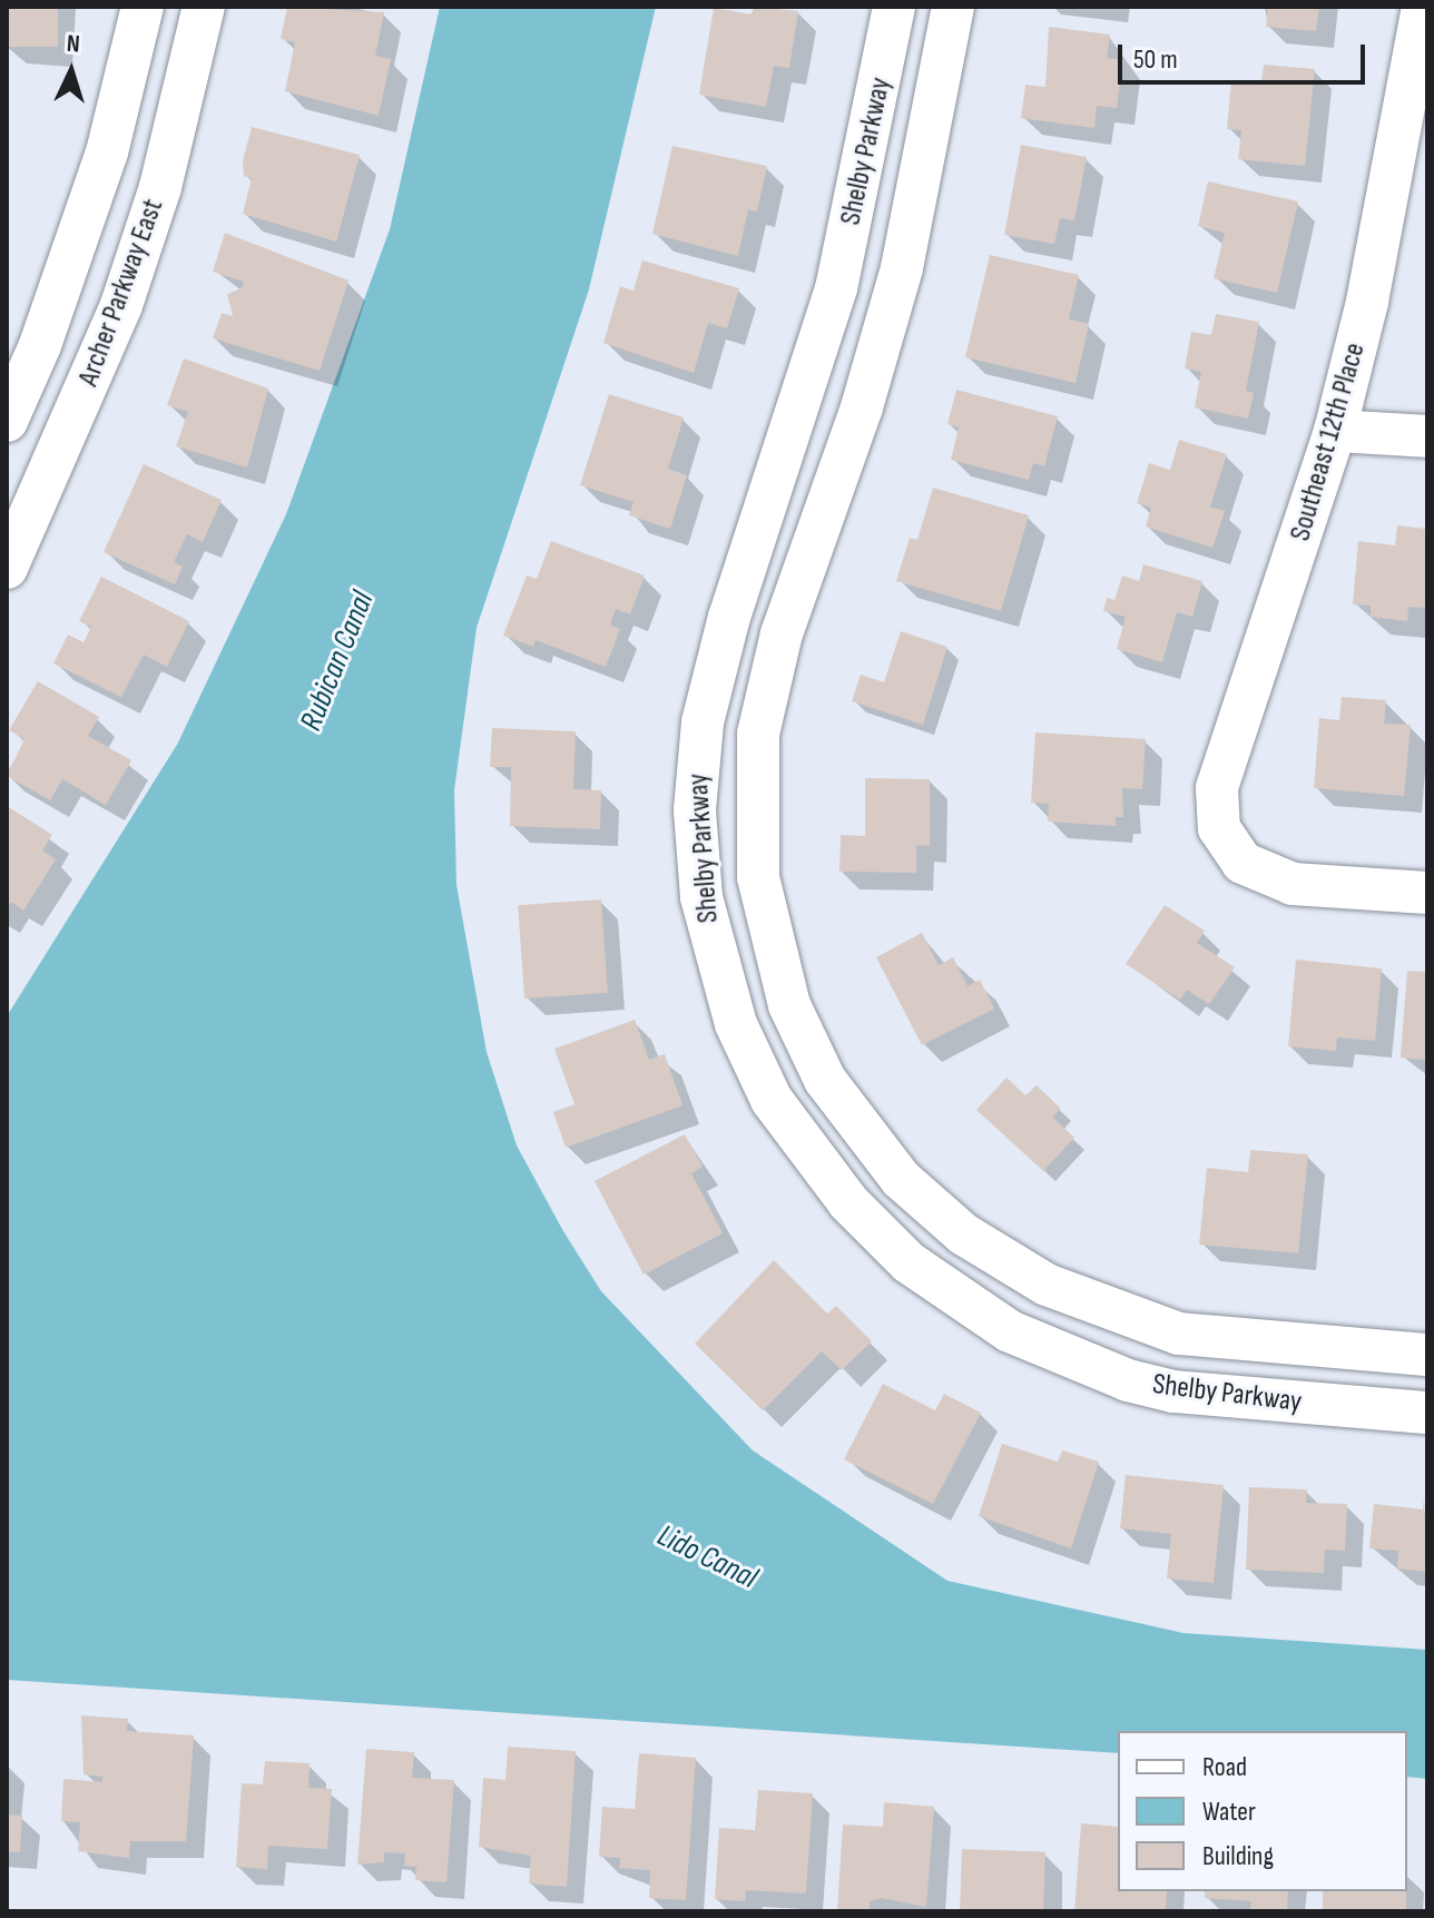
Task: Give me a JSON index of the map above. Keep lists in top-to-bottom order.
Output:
{
  "streets": {
    "street": ["Shelby Parkway", "Archer Parkway East", "Southeast 12th Place"]
  },
  "water": ["Rubican Canal", "Lido Canal"],
  "legend": ["Road", "Water", "Building"],
  "scale_bar": "50 m",
  "north": "top"
}
